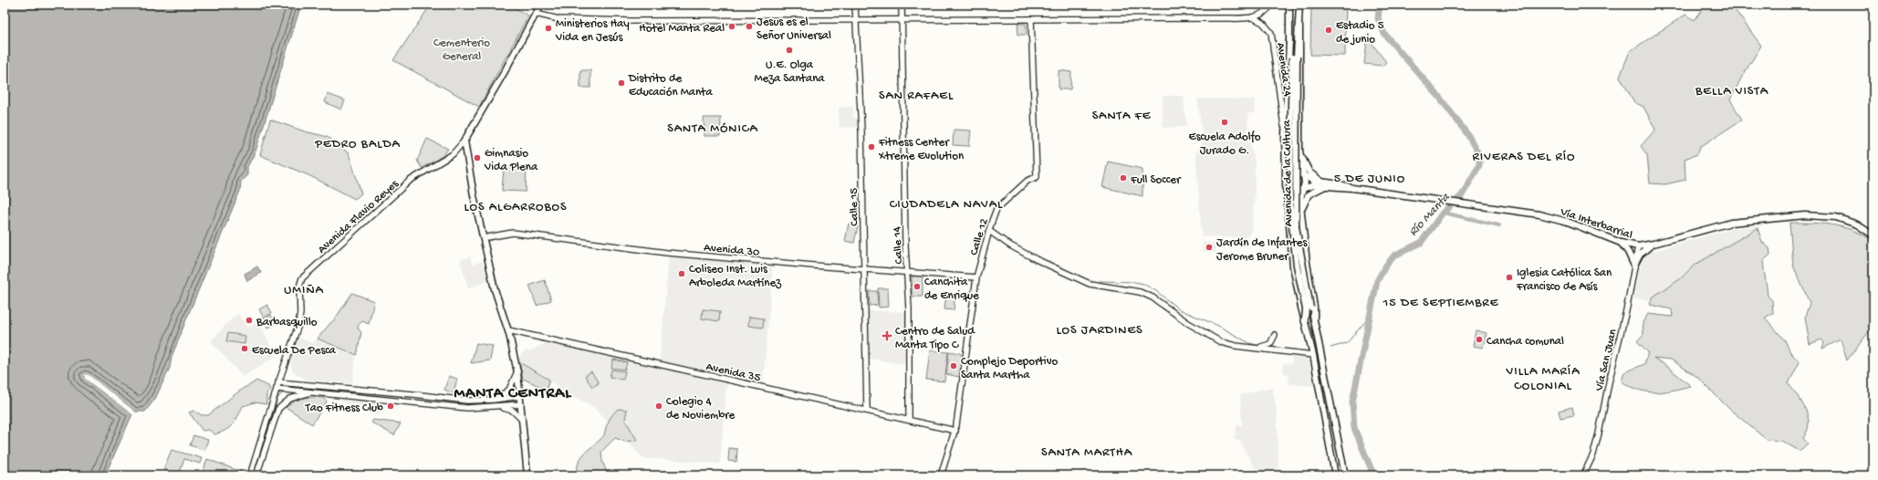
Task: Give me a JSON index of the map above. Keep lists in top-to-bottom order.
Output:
{
  "streets": {
    "main road": [
      "Avenida 24",
      "Avenida de la Cultura",
      "Calle 15",
      "Avenida Flavio Reyes",
      "Vía Interbarrial",
      "Calle 12",
      "Calle 14",
      "Avenida 30",
      "Vía San Juan",
      "Avenida 35"
    ]
  },
  "crossings": [
    ["Avenida 24", "Avenida de la Cultura"],
    ["Avenida de la Cultura", "Vía Interbarrial"],
    ["Calle 15", "Avenida 30"],
    ["Calle 15", "Avenida 35"],
    ["Vía Interbarrial", "Vía San Juan"],
    ["Calle 12", "Avenida 30"],
    ["Calle 12", "Avenida 35"],
    ["Calle 14", "Avenida 30"],
    ["Calle 14", "Avenida 35"]
  ],
  "districts": [
    "BELLA VISTA",
    "SAN RAFAEL",
    "SANTA FE",
    "SANTA MÓNICA",
    "PEDRO BALDA",
    "RIVERAS DEL RÍO",
    "5 DE JUNIO",
    "CIUDADELA NAVAL",
    "LOS ALGARROBOS",
    "UMIÑA",
    "15 DE SEPTIEMBRE",
    "LOS JARDINES",
    "VILLA MARÍA COLONIAL",
    "MANTA CENTRAL",
    "SANTA MARTHA"
  ],
  "water": ["Río Manta"],
  "parks": ["Cementerio General"],
  "places": {
    "other": [
      "Hotel Manta Real",
      "Jesus es el Señor Universal",
      "Ministerios Hay Vida en Jesús",
      "Estadio 5 de junio",
      "U.E. Olga Meza Santana",
      "Distrito de Educación Manta",
      "Escuela Adolfo Jurado G.",
      "Fitness Center Xtreme Evolution",
      "Gimnasio Vida Plena",
      "Full Soccer",
      "Jardín de Infantes Jerome Bruner",
      "Coliseo Inst. Luis Arboleda Martínez",
      "Iglesia Católica San Francisco de Asís",
      "Canchita de Enrique",
      "Barbasquillo",
      "Cancha comunal",
      "Escuela De Pesca",
      "Complejo Deportivo Santa Martha",
      "Tao Fitness Club",
      "Colegio 4 de Noviembre"
    ],
    "health": ["Centro de Salud Manta Tipo C"]
  }
}
